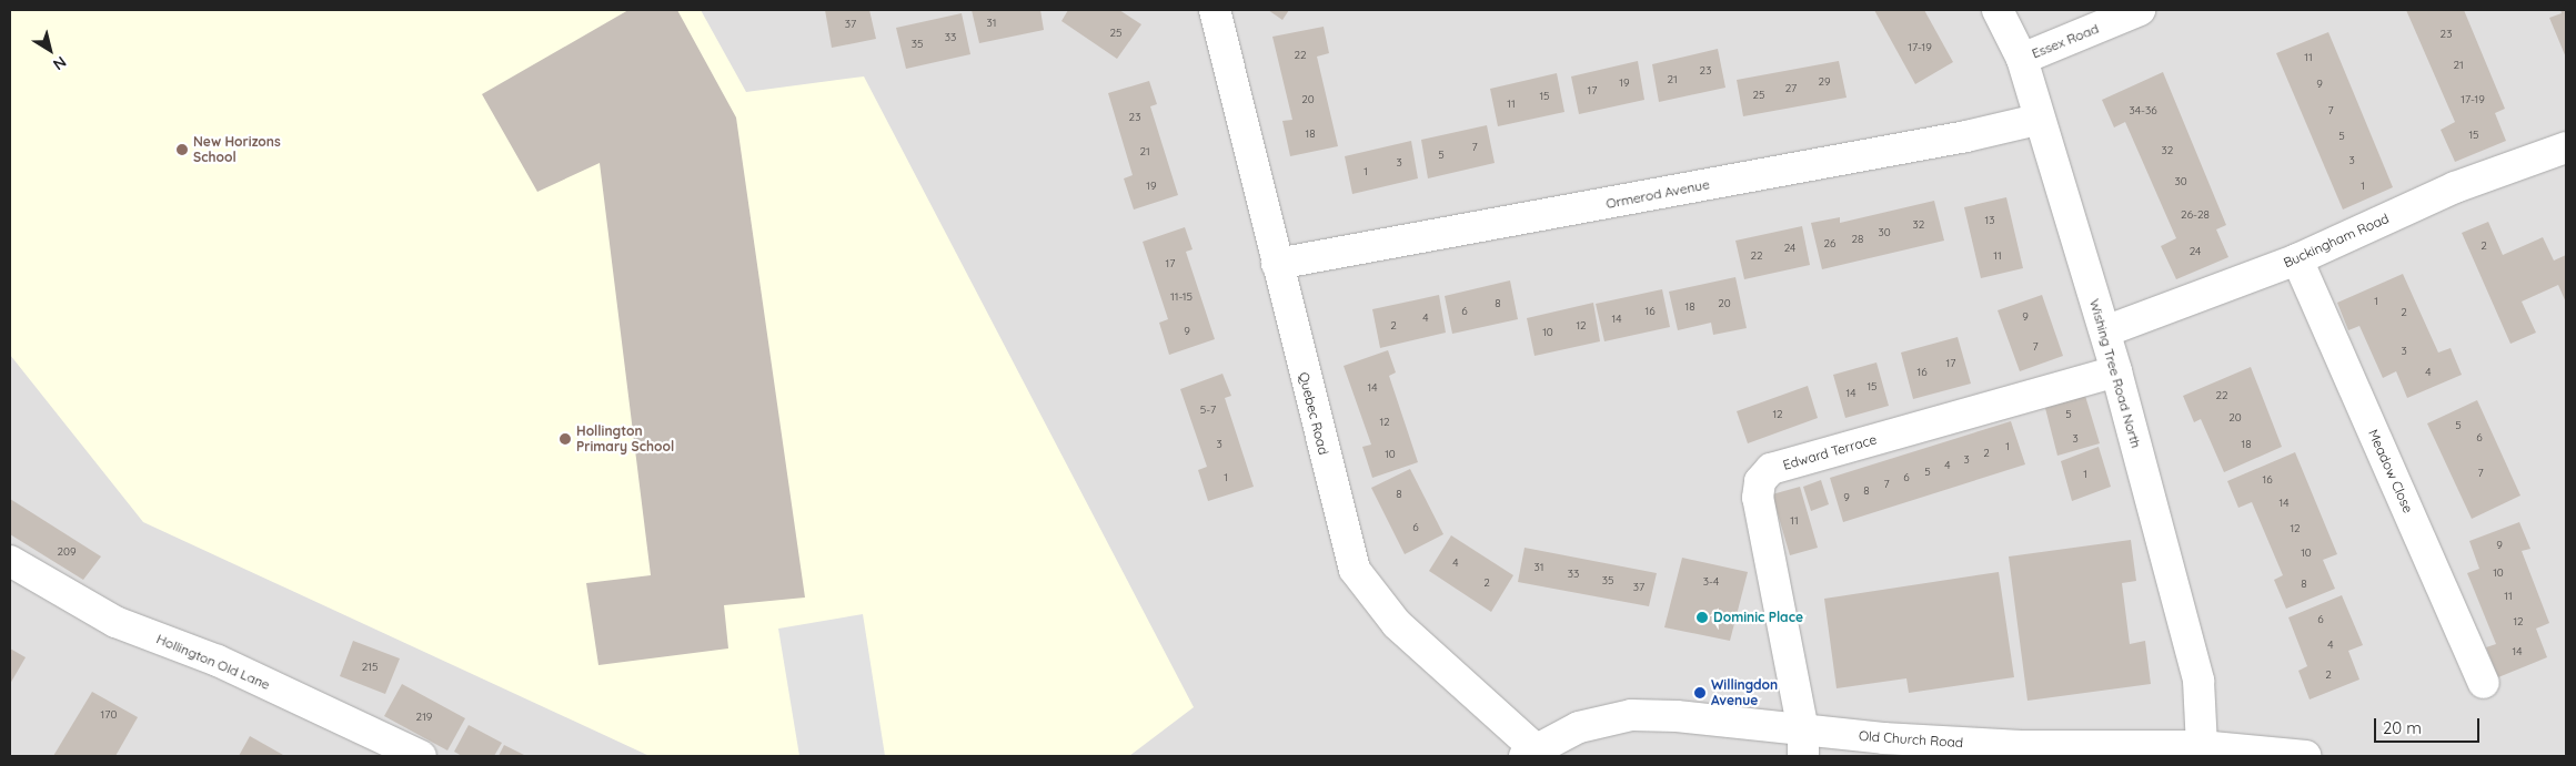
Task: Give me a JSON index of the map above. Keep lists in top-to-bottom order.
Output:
{
  "streets": {
    "street": [
      "Essex Road",
      "Ormerod Avenue",
      "Buckingham Road",
      "Wishing Tree Road North",
      "Quebec Road",
      "Edward Terrace",
      "Meadow Close",
      "Hollington Old Lane",
      "Old Church Road"
    ]
  },
  "crossings": [
    ["Essex Road", "Wishing Tree Road North"],
    ["Ormerod Avenue", "Wishing Tree Road North"],
    ["Ormerod Avenue", "Quebec Road"],
    ["Buckingham Road", "Wishing Tree Road North"],
    ["Buckingham Road", "Meadow Close"],
    ["Wishing Tree Road North", "Edward Terrace"],
    ["Wishing Tree Road North", "Old Church Road"],
    ["Quebec Road", "Old Church Road"],
    ["Edward Terrace", "Old Church Road"]
  ],
  "places": [
    "New Horizons School",
    "Hollington Primary School",
    "Dominic Place",
    "Willingdon Avenue"
  ],
  "house_numbers": [
    "31",
    "37",
    "25",
    "23",
    "33",
    "35",
    "17-19",
    "22",
    "11",
    "21",
    "23",
    "21",
    "29",
    "19",
    "9",
    "27",
    "17",
    "25",
    "15",
    "20",
    "17-19",
    "11",
    "34-36",
    "7",
    "23",
    "18",
    "15",
    "5",
    "7",
    "32",
    "21",
    "5",
    "3",
    "3",
    "1",
    "30",
    "19",
    "1",
    "26-28",
    "13",
    "32",
    "30",
    "28",
    "26",
    "2",
    "24",
    "24",
    "22",
    "11",
    "17",
    "11-15",
    "1",
    "8",
    "20",
    "18",
    "6",
    "16",
    "2",
    "9",
    "4",
    "14",
    "2",
    "12",
    "9",
    "10",
    "7",
    "3",
    "17",
    "16",
    "4",
    "15",
    "14",
    "14",
    "22",
    "5-7",
    "12",
    "5",
    "20",
    "12",
    "5",
    "6",
    "3",
    "3",
    "18",
    "1",
    "2",
    "10",
    "3",
    "4",
    "5",
    "7",
    "1",
    "1",
    "6",
    "16",
    "7",
    "8",
    "8",
    "9",
    "14",
    "11",
    "6",
    "12",
    "9",
    "209",
    "10",
    "4",
    "31",
    "10",
    "33",
    "35",
    "3-4",
    "2",
    "8",
    "37",
    "11",
    "6",
    "12",
    "4",
    "14",
    "215",
    "2",
    "170",
    "219"
  ],
  "scale_bar": "20 m",
  "north": "bottom right"
}
